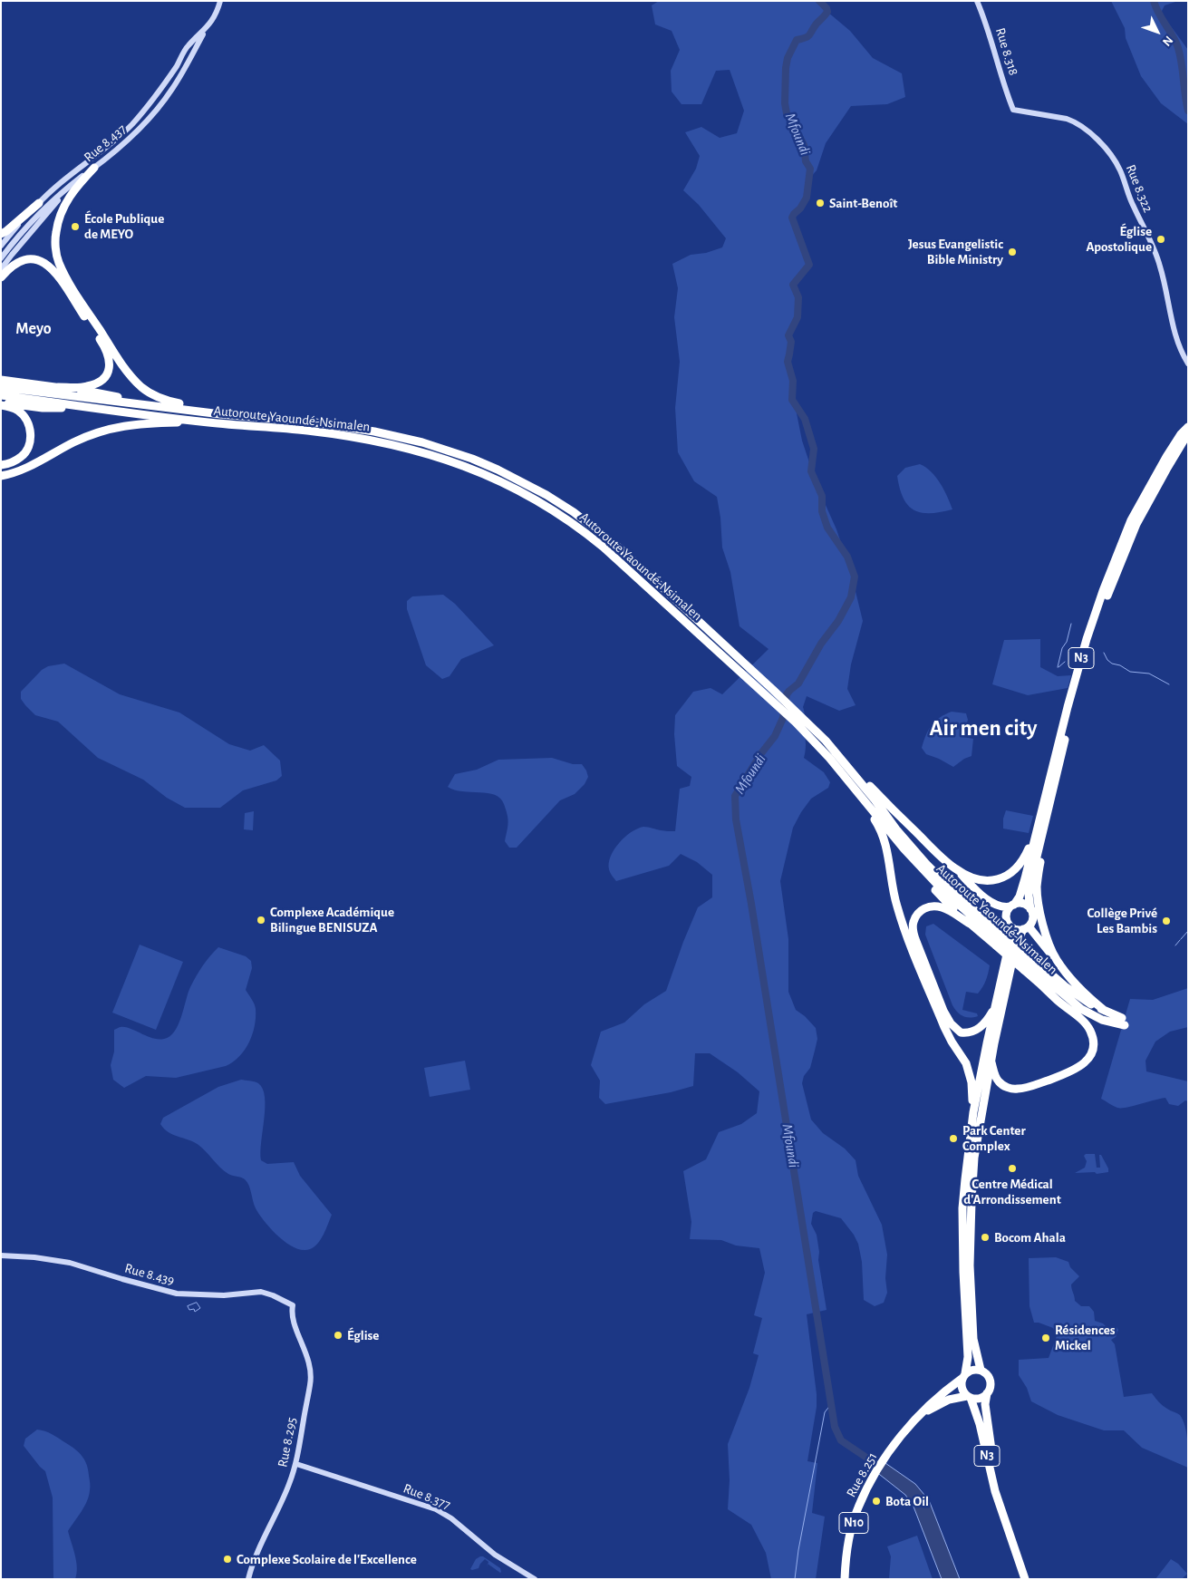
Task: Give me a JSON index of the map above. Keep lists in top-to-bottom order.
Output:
{
  "streets": {
    "highway": [
      "Autoroute Yaoundé-Nsimalen",
      "N3",
      "Rue 8.251",
      "N10"
    ],
    "main road": [
      "Rue 8.318",
      "Rue 8.437",
      "Rue 8.322",
      "Rue 8.439",
      "Rue 8.295",
      "Rue 8.377"
    ]
  },
  "crossings": [
    ["Rue 8.318", "Rue 8.322"],
    ["N3", "Rue 8.251"],
    ["Rue 8.439", "Rue 8.295"],
    ["Rue 8.295", "Rue 8.377"]
  ],
  "districts": ["Meyo", "Air men city"],
  "water": ["Mfoundi"],
  "places": [
    "Saint-Benoît",
    "École Publique de MEYO",
    "Église Apostolique",
    "Jesus Evangelistic Bible Ministry",
    "Complexe Académique Bilingue BENISUZA",
    "Collège Privé Les Bambis",
    "Park Center Complex",
    "Centre Médical d'Arrondissement",
    "Bocom Ahala",
    "Église",
    "Résidences Mickel",
    "Bota Oil",
    "Complexe Scolaire de l'Excellence"
  ],
  "north": "bottom right"
}
